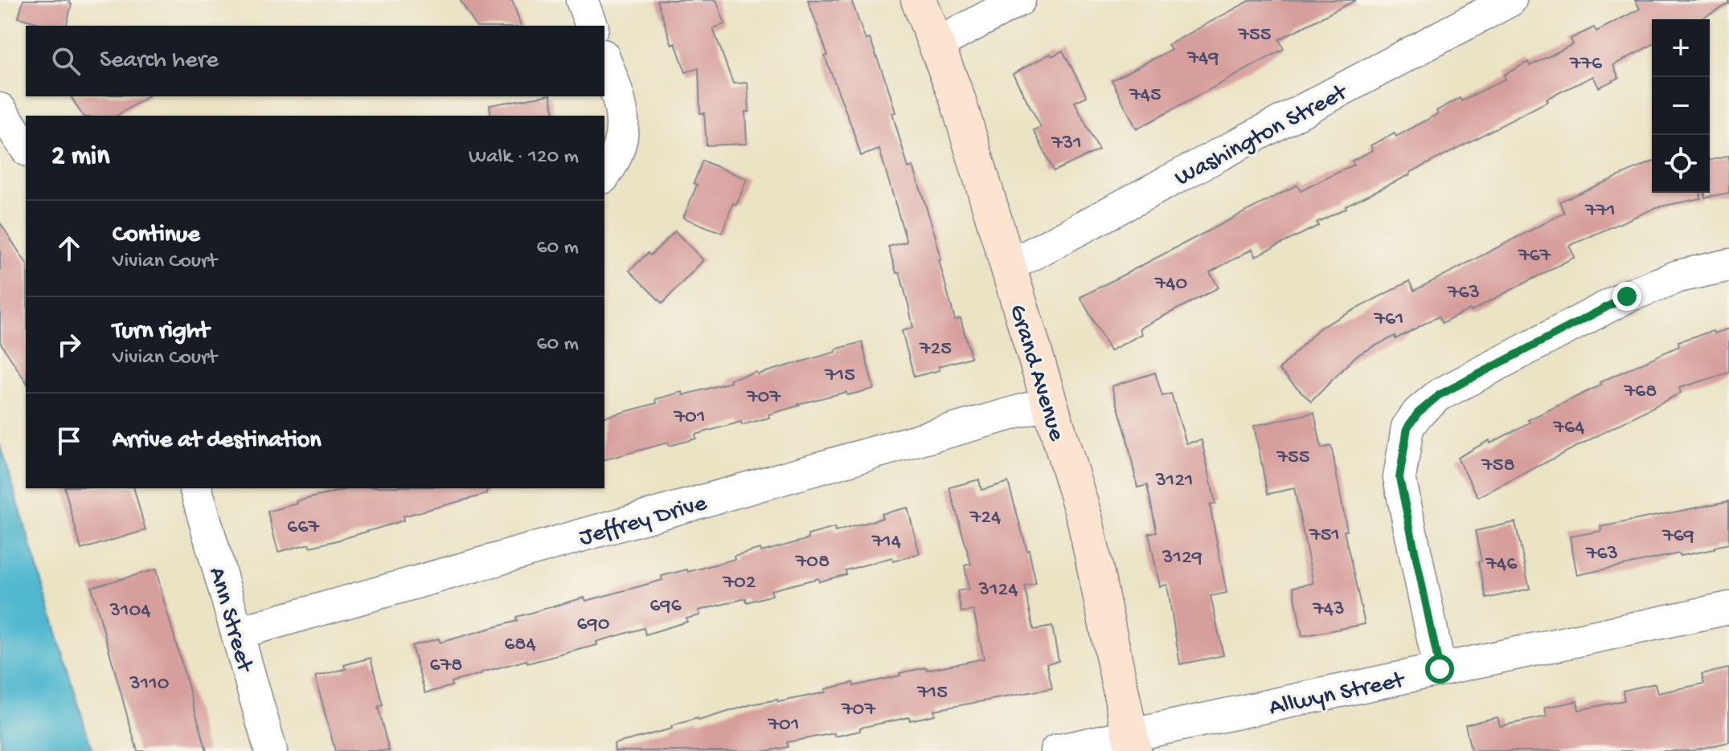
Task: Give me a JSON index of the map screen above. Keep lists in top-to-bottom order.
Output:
{
  "streets": {
    "street": [
      "Washington Street",
      "Grand Avenue",
      "Jeffrey Drive",
      "Ann Street",
      "Allwyn Street"
    ]
  },
  "crossings": [
    ["Washington Street", "Grand Avenue"],
    ["Grand Avenue", "Jeffrey Drive"],
    ["Grand Avenue", "Allwyn Street"],
    ["Jeffrey Drive", "Ann Street"]
  ],
  "house_numbers": [
    "755",
    "749",
    "776",
    "745",
    "731",
    "771",
    "767",
    "740",
    "763",
    "761",
    "725",
    "715",
    "768",
    "707",
    "701",
    "764",
    "755",
    "758",
    "3121",
    "724",
    "667",
    "751",
    "769",
    "714",
    "763",
    "3129",
    "708",
    "746",
    "702",
    "3124",
    "696",
    "743",
    "3104",
    "690",
    "684",
    "678",
    "3110",
    "715",
    "707",
    "701"
  ],
  "page": {
    "map_buttons": ["+", "−"],
    "search": "Search here",
    "heading": ["2 min", "Walk · 120 m"],
    "list": [
      ["Continue", "Vivian Court", "60 m"],
      ["Turn right", "Vivian Court", "60 m"],
      "Arrive at destination"
    ]
  }
}
